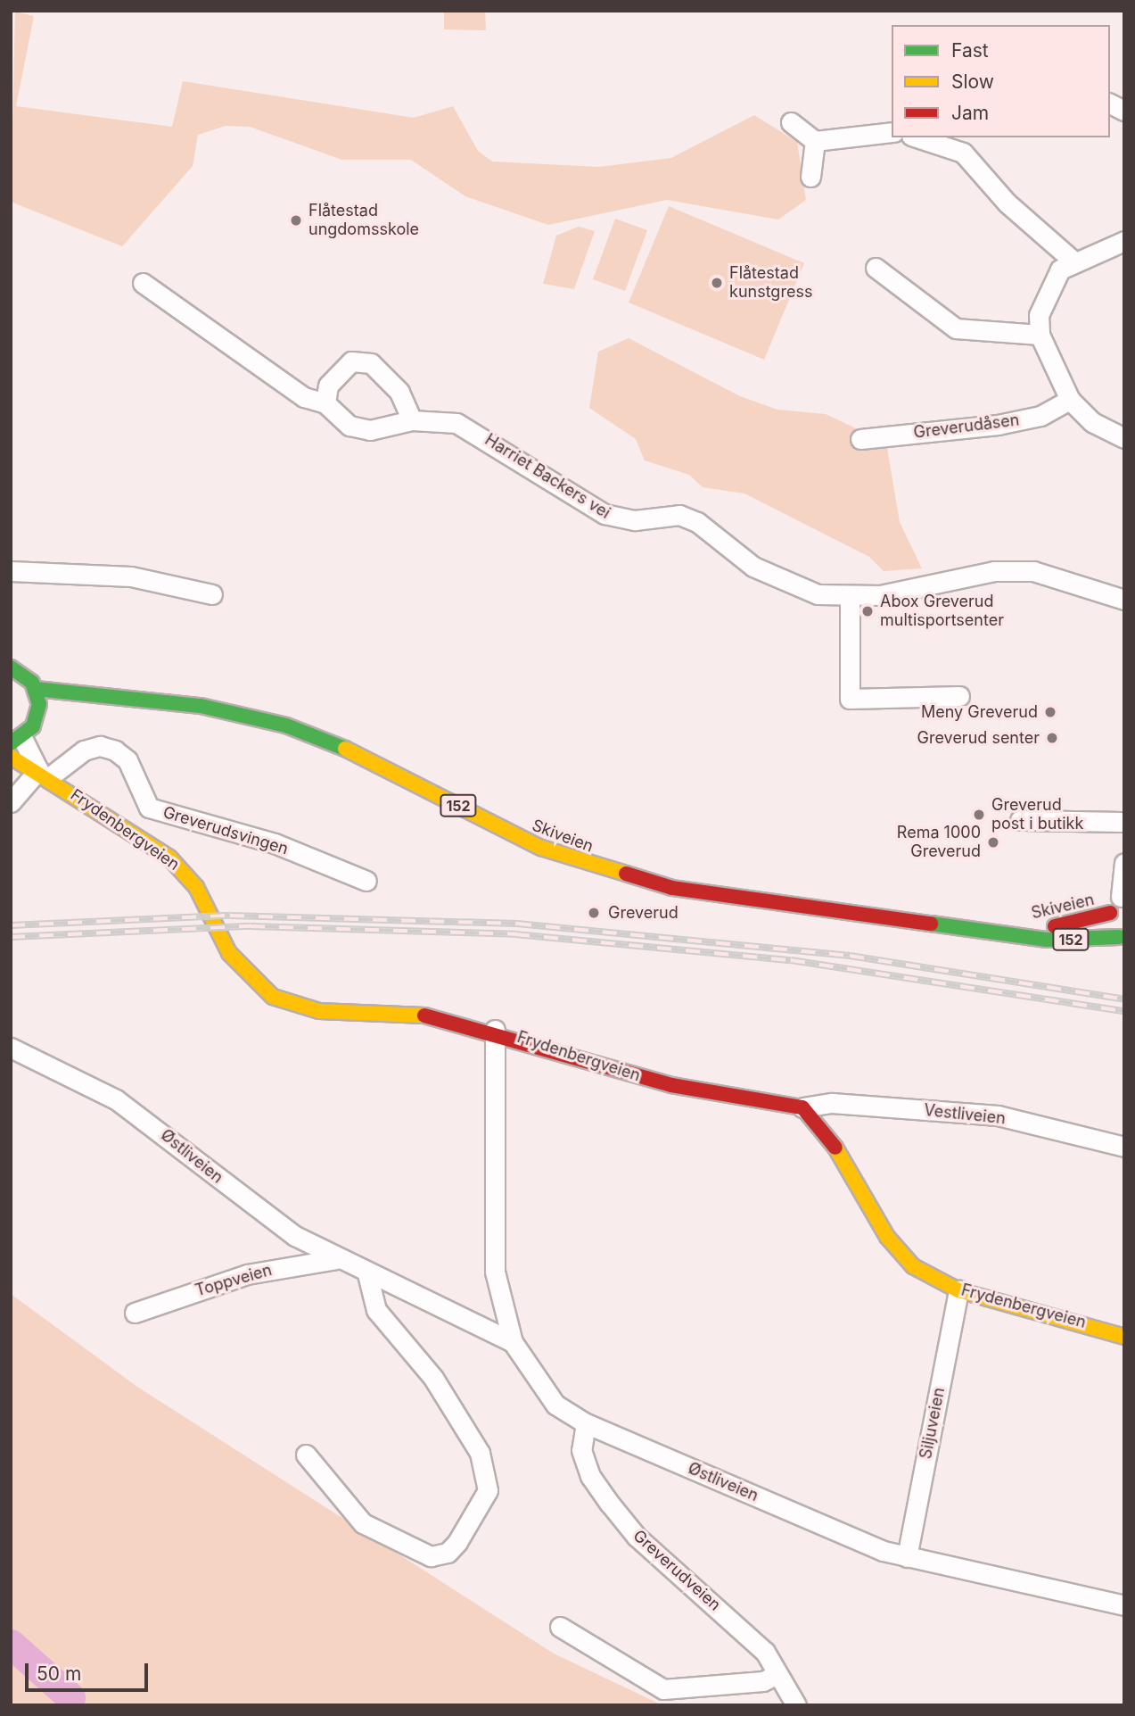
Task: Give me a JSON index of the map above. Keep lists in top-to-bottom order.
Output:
{
  "streets": {
    "main road": ["152", "Frydenbergveien", "Skiveien"],
    "street": [
      "Greverudåsen",
      "Harriet Backers vei",
      "Greverudsvingen",
      "Vestliveien",
      "Østliveien",
      "Toppveien",
      "Siljuveien",
      "Greverudveien"
    ]
  },
  "crossings": [
    ["152", "Skiveien"],
    ["Frydenbergveien", "Greverudsvingen"],
    ["Frydenbergveien", "Vestliveien"],
    ["Frydenbergveien", "Siljuveien"],
    ["Østliveien", "Toppveien"],
    ["Østliveien", "Siljuveien"],
    ["Østliveien", "Greverudveien"]
  ],
  "places": [
    "Flåtestad ungdomsskole",
    "Flåtestad kunstgress",
    "Abox Greverud multisportsenter",
    "Meny Greverud",
    "Greverud senter",
    "Greverud post i butikk",
    "Rema 1000 Greverud",
    "Greverud"
  ],
  "legend": ["Fast", "Slow", "Jam"],
  "scale_bar": "50 m"
}
